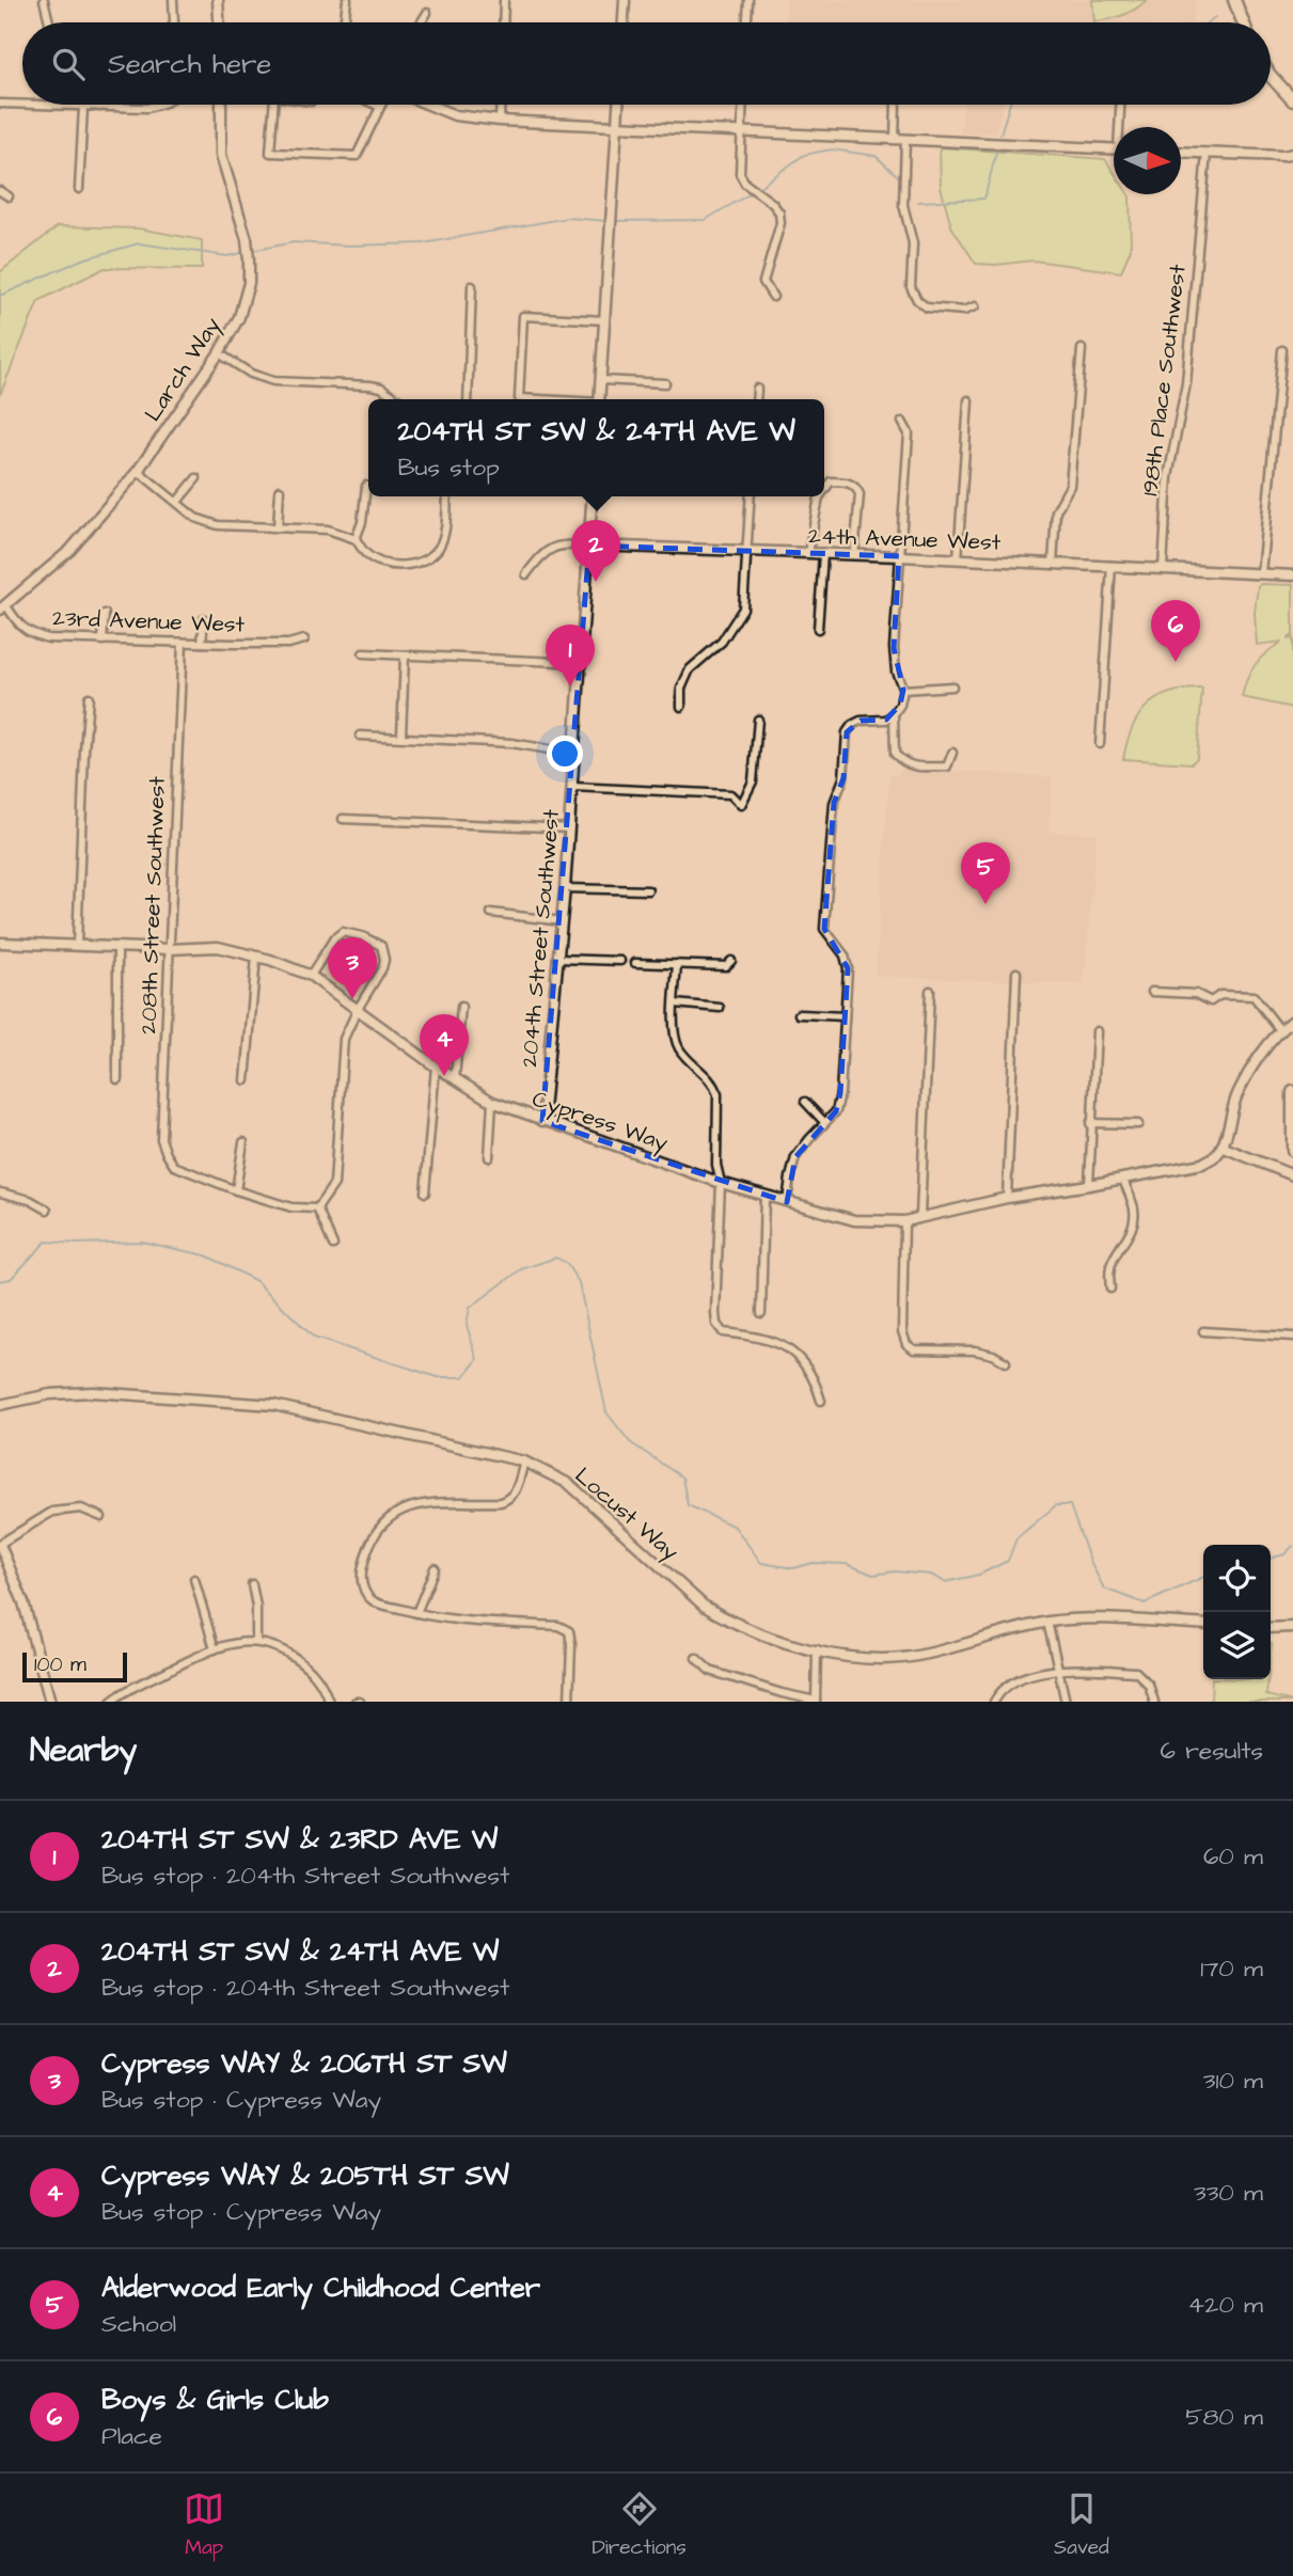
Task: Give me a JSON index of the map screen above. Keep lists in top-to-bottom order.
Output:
{
  "streets": {
    "street": [
      "Larch Way",
      "198th Place Southwest",
      "24th Avenue West",
      "23rd Avenue West",
      "208th Street Southwest",
      "204th Street Southwest",
      "Cypress Way",
      "Locust Way"
    ]
  },
  "crossings": [
    ["Larch Way", "23rd Avenue West"],
    ["198th Place Southwest", "24th Avenue West"],
    ["24th Avenue West", "204th Street Southwest"],
    ["23rd Avenue West", "208th Street Southwest"],
    ["208th Street Southwest", "Cypress Way"],
    ["204th Street Southwest", "Cypress Way"]
  ],
  "scale_bar": "100 m",
  "north": "right",
  "page": {
    "search": "Search here",
    "popup": ["204TH ST SW & 24TH AVE W", "Bus stop"],
    "pins": [
      "2",
      "6",
      "1",
      "5",
      "3",
      "4"
    ],
    "scale": "100 m",
    "heading": ["Nearby", "6 results"],
    "list": [
      {
        "mark": "1",
        "name": "204TH ST SW & 23RD AVE W",
        "note": "Bus stop · 204th Street Southwest",
        "value": "60 m"
      },
      {
        "mark": "2",
        "name": "204TH ST SW & 24TH AVE W",
        "note": "Bus stop · 204th Street Southwest",
        "value": "170 m"
      },
      {
        "mark": "3",
        "name": "Cypress WAY & 206TH ST SW",
        "note": "Bus stop · Cypress Way",
        "value": "310 m"
      },
      {
        "mark": "4",
        "name": "Cypress WAY & 205TH ST SW",
        "note": "Bus stop · Cypress Way",
        "value": "330 m"
      },
      {
        "mark": "5",
        "name": "Alderwood Early Childhood Center",
        "note": "School",
        "value": "420 m"
      },
      {
        "mark": "6",
        "name": "Boys & Girls Club",
        "note": "Place",
        "value": "580 m"
      }
    ],
    "nav": ["Map", "Directions", "Saved"]
  }
}
